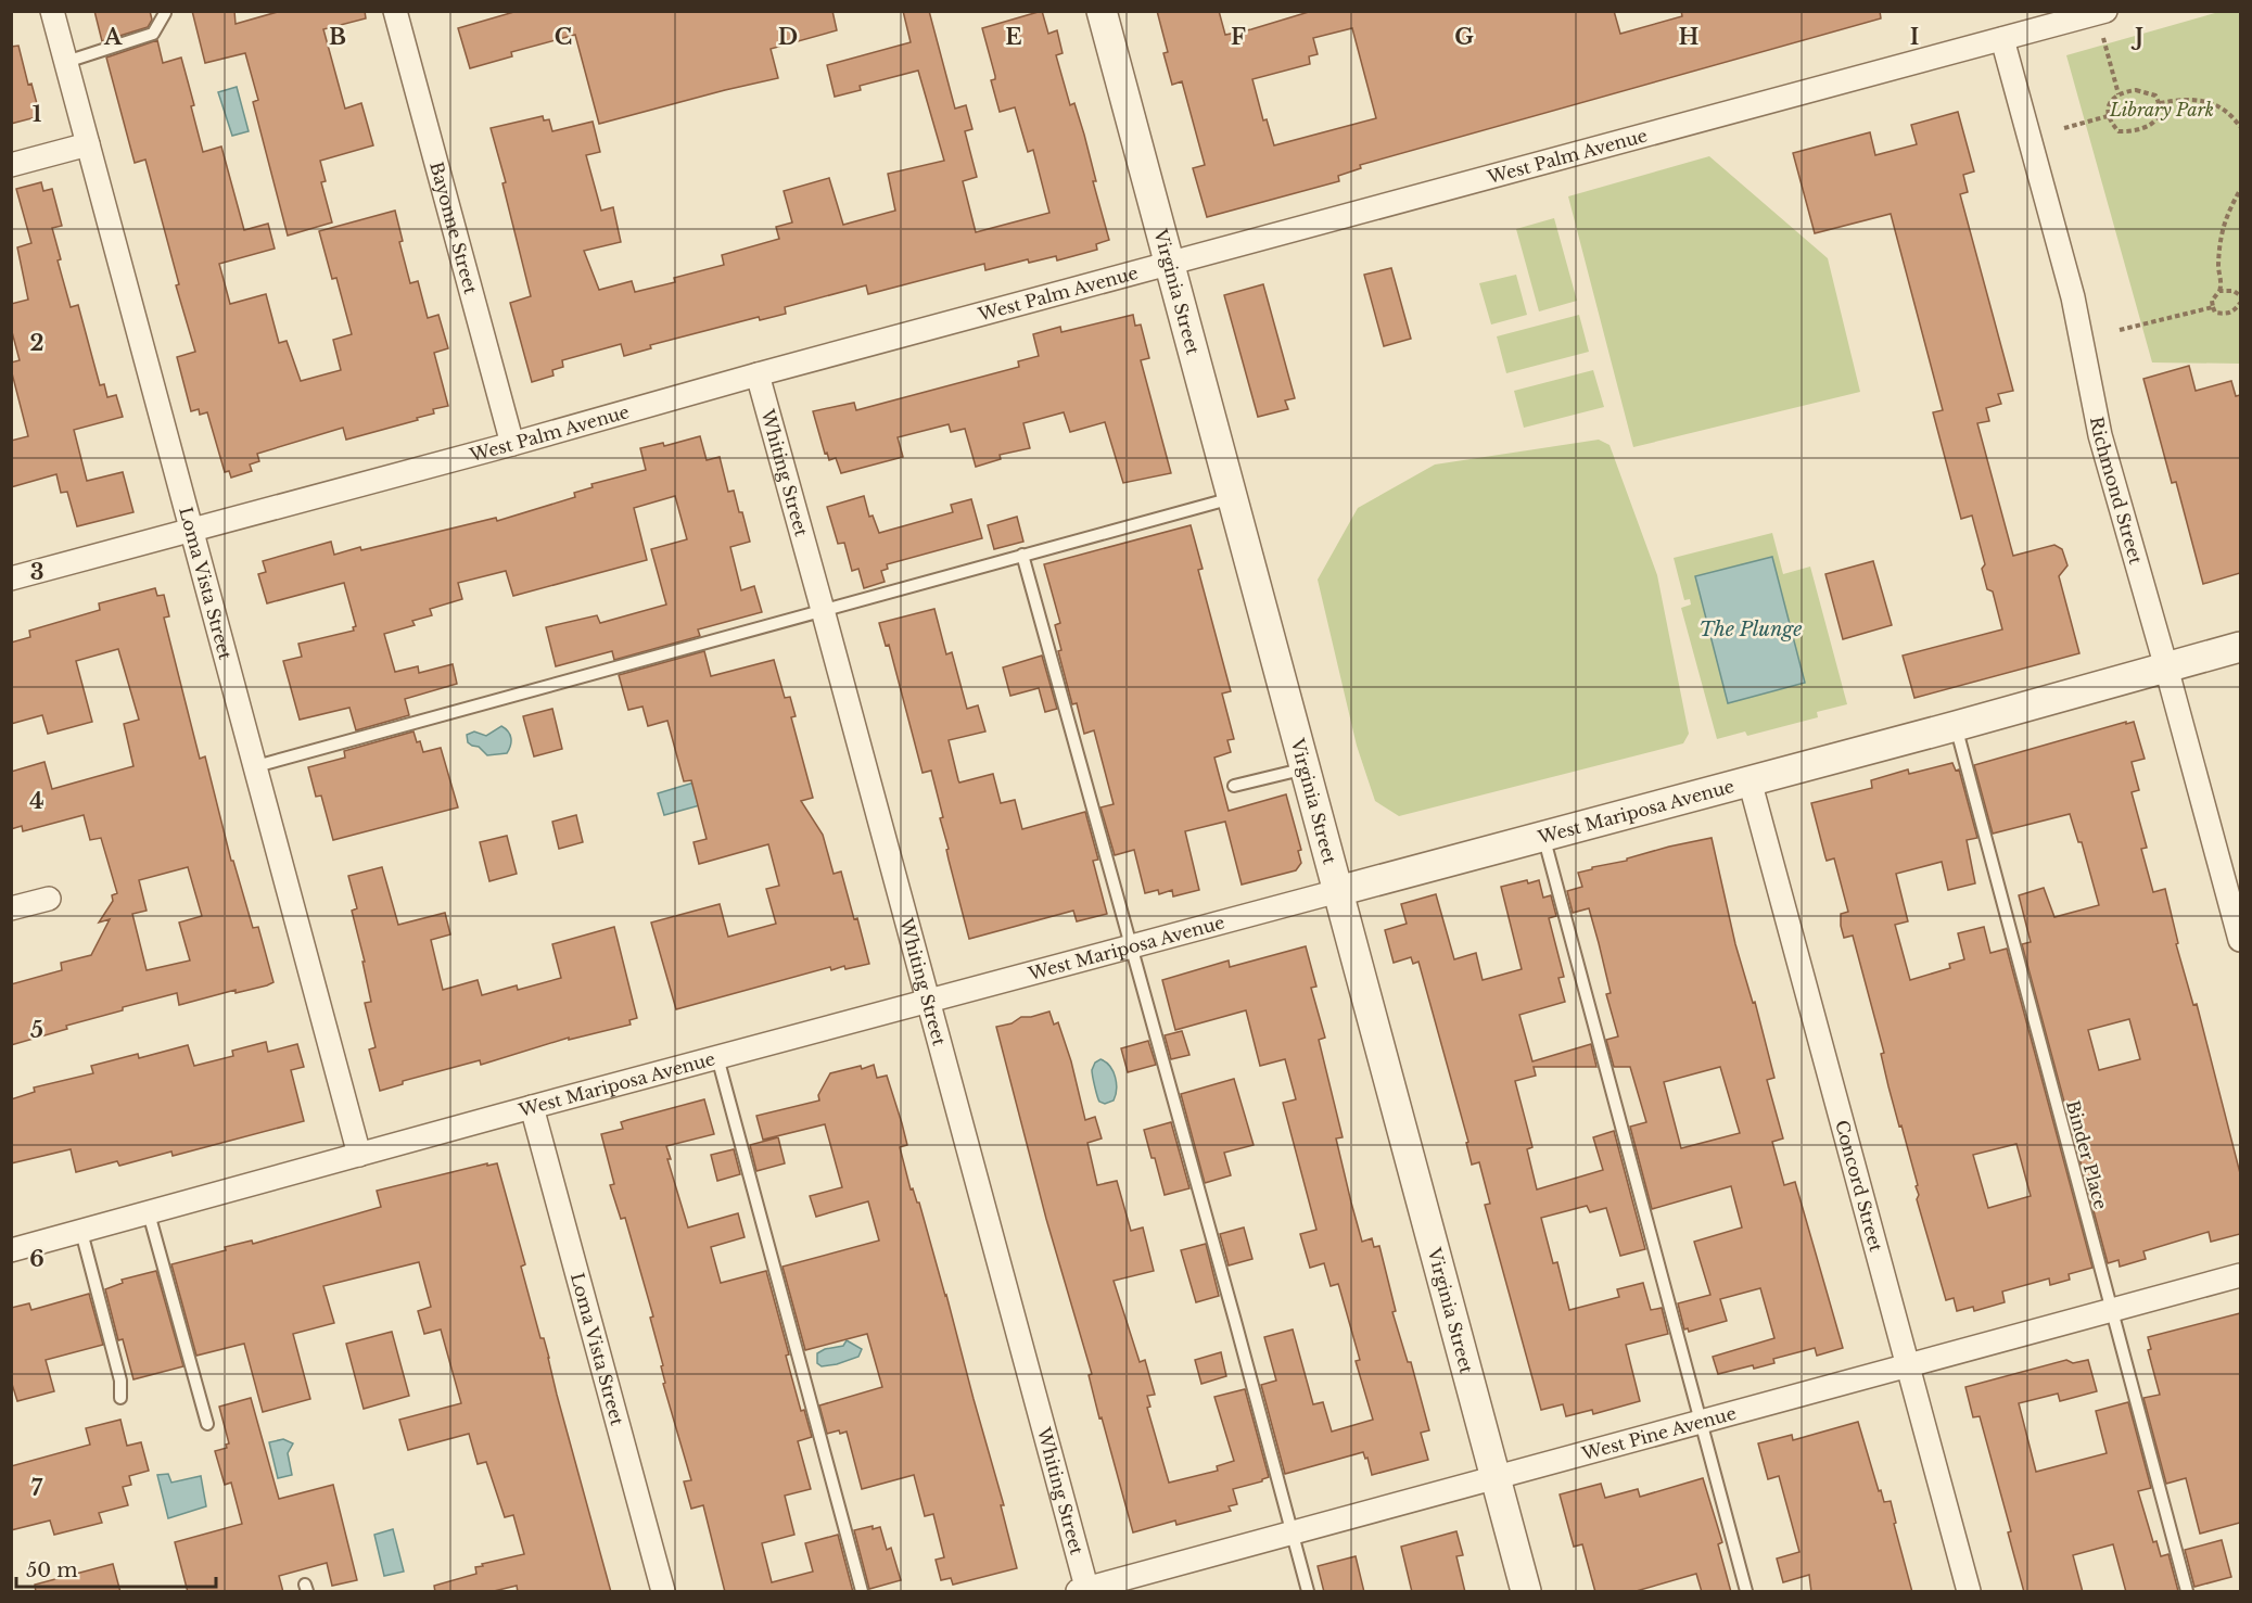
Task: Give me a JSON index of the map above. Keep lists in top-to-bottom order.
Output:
{
  "streets": {
    "street": [
      "West Palm Avenue",
      "Bayonne Street",
      "Virginia Street",
      "Whiting Street",
      "Richmond Street",
      "Loma Vista Street",
      "West Mariposa Avenue",
      "Concord Street",
      "West Pine Avenue"
    ],
    "lane": ["Binder Place"]
  },
  "crossings": [
    ["West Palm Avenue", "Bayonne Street"],
    ["West Palm Avenue", "Virginia Street"],
    ["West Palm Avenue", "Whiting Street"],
    ["West Palm Avenue", "Richmond Street"],
    ["West Palm Avenue", "Loma Vista Street"],
    ["Virginia Street", "West Mariposa Avenue"],
    ["Virginia Street", "West Pine Avenue"],
    ["Whiting Street", "West Mariposa Avenue"],
    ["Whiting Street", "West Pine Avenue"],
    ["Richmond Street", "West Mariposa Avenue"],
    ["Loma Vista Street", "West Mariposa Avenue"],
    ["West Mariposa Avenue", "Binder Place"],
    ["West Mariposa Avenue", "Concord Street"],
    ["Binder Place", "West Pine Avenue"],
    ["Concord Street", "West Pine Avenue"]
  ],
  "water": ["The Plunge"],
  "parks": ["Library Park"],
  "scale_bar": "50 m",
  "grid": {
    "columns": [
      "A",
      "B",
      "C",
      "D",
      "E",
      "F",
      "G",
      "H",
      "I",
      "J"
    ],
    "rows": [
      "1",
      "2",
      "3",
      "4",
      "5",
      "6",
      "7"
    ]
  }
}
